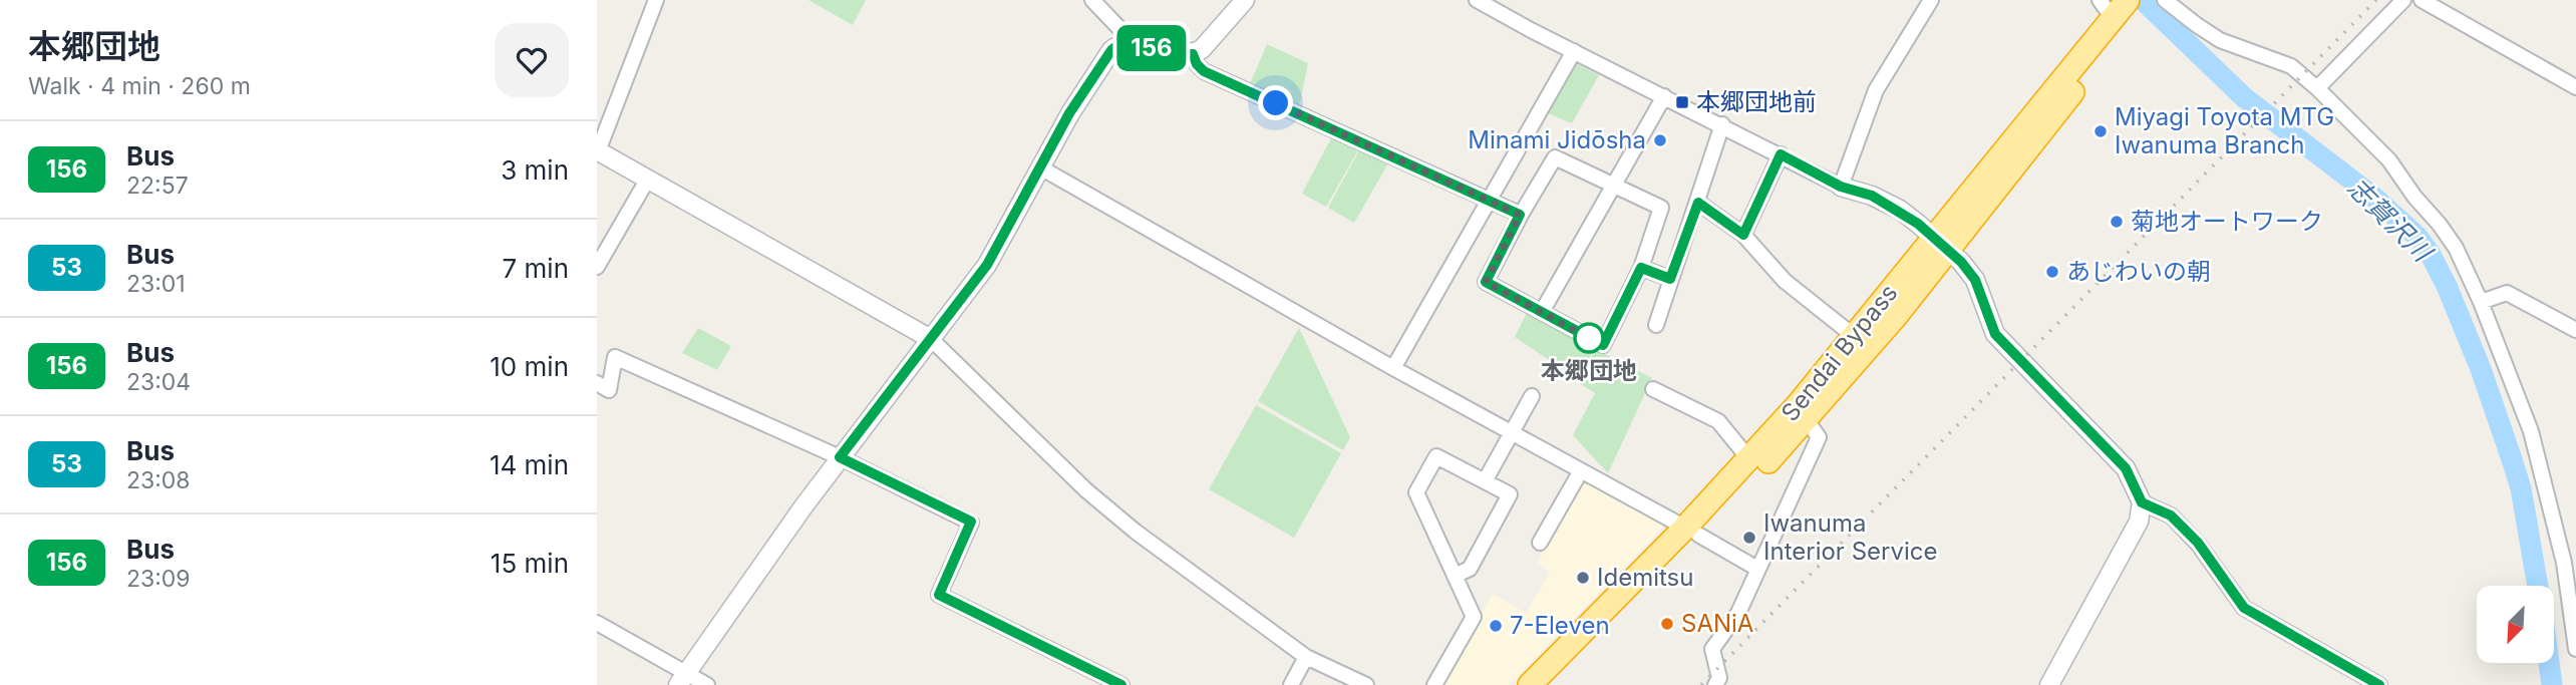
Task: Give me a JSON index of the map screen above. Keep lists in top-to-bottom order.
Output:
{
  "streets": {
    "highway": ["Sendai Bypass"]
  },
  "water": ["志賀沢川"],
  "places": {
    "transit": ["本郷団地前"],
    "other": [
      "Miyagi Toyota MTG Iwanuma Branch",
      "Minami Jidōsha",
      "菊地オートワーク",
      "あじわいの朝",
      "本郷団地",
      "Iwanuma Interior Service",
      "Idemitsu",
      "SANiA",
      "7-Eleven"
    ]
  },
  "lines": ["bus line 156"],
  "north": "bottom left",
  "page": {
    "heading": ["本郷団地", "Walk · 4 min · 260 m"],
    "on_map": "156",
    "list": [
      {
        "mark": "156",
        "name": "Bus",
        "note": "22:57",
        "value": "3 min"
      },
      {
        "mark": "53",
        "name": "Bus",
        "note": "23:01",
        "value": "7 min"
      },
      {
        "mark": "156",
        "name": "Bus",
        "note": "23:04",
        "value": "10 min"
      },
      {
        "mark": "53",
        "name": "Bus",
        "note": "23:08",
        "value": "14 min"
      },
      {
        "mark": "156",
        "name": "Bus",
        "note": "23:09",
        "value": "15 min"
      }
    ]
  }
}
